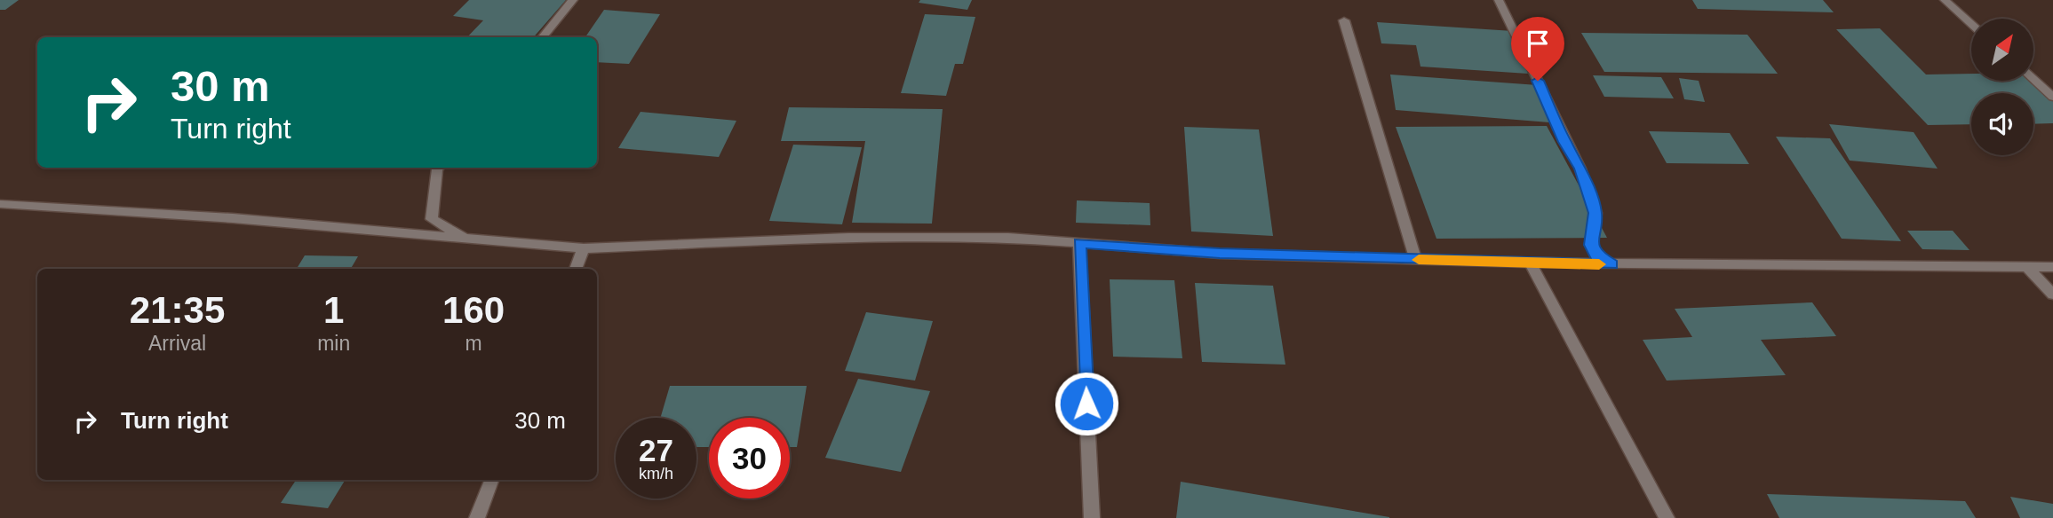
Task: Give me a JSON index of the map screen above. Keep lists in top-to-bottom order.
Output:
{
  "north": "top right",
  "page": {
    "turn": ["30 m", "Turn right"],
    "eta": [
      "21:35",
      "Arrival",
      "1",
      "min",
      "160",
      "m"
    ],
    "list": [
      {
        "name": "Turn right",
        "value": "30 m"
      }
    ],
    "speed": "27 km/h",
    "limit": "30"
  }
}
